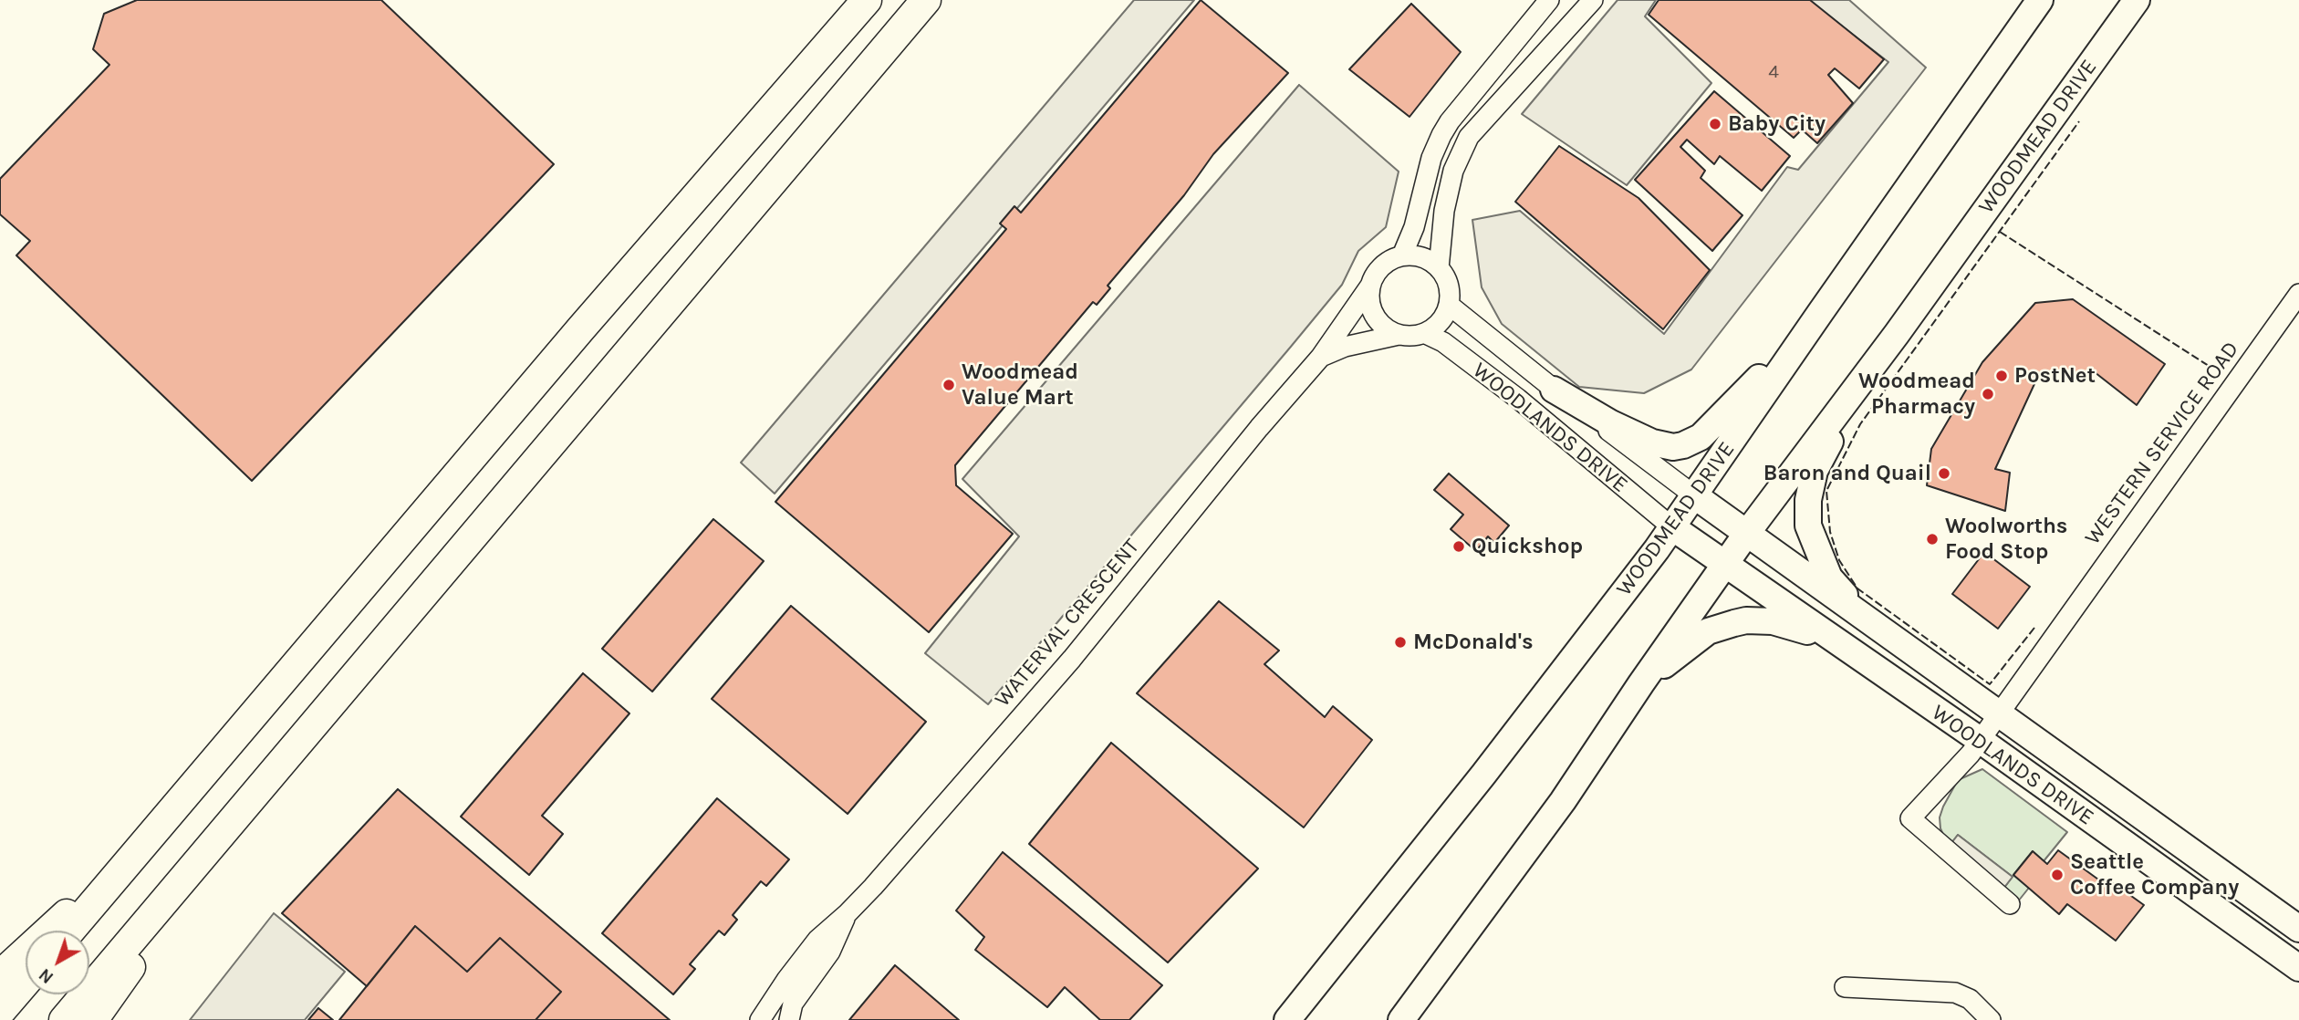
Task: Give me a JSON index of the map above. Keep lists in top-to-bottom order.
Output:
{
  "streets": {
    "main road": ["WOODMEAD DRIVE", "WOODLANDS DRIVE"],
    "street": ["WESTERN SERVICE ROAD", "WATERVAL CRESCENT"]
  },
  "crossings": [
    ["WOODMEAD DRIVE", "WOODLANDS DRIVE"],
    ["WOODLANDS DRIVE", "WESTERN SERVICE ROAD"],
    ["WOODLANDS DRIVE", "WATERVAL CRESCENT"]
  ],
  "places": [
    "Baby City",
    "PostNet",
    "Woodmead Value Mart",
    "Woodmead Pharmacy",
    "Baron and Quail",
    "Woolworths Food Stop",
    "Quickshop",
    "McDonald's",
    "Seattle Coffee Company"
  ],
  "house_numbers": ["4"],
  "north": "bottom left"
}
